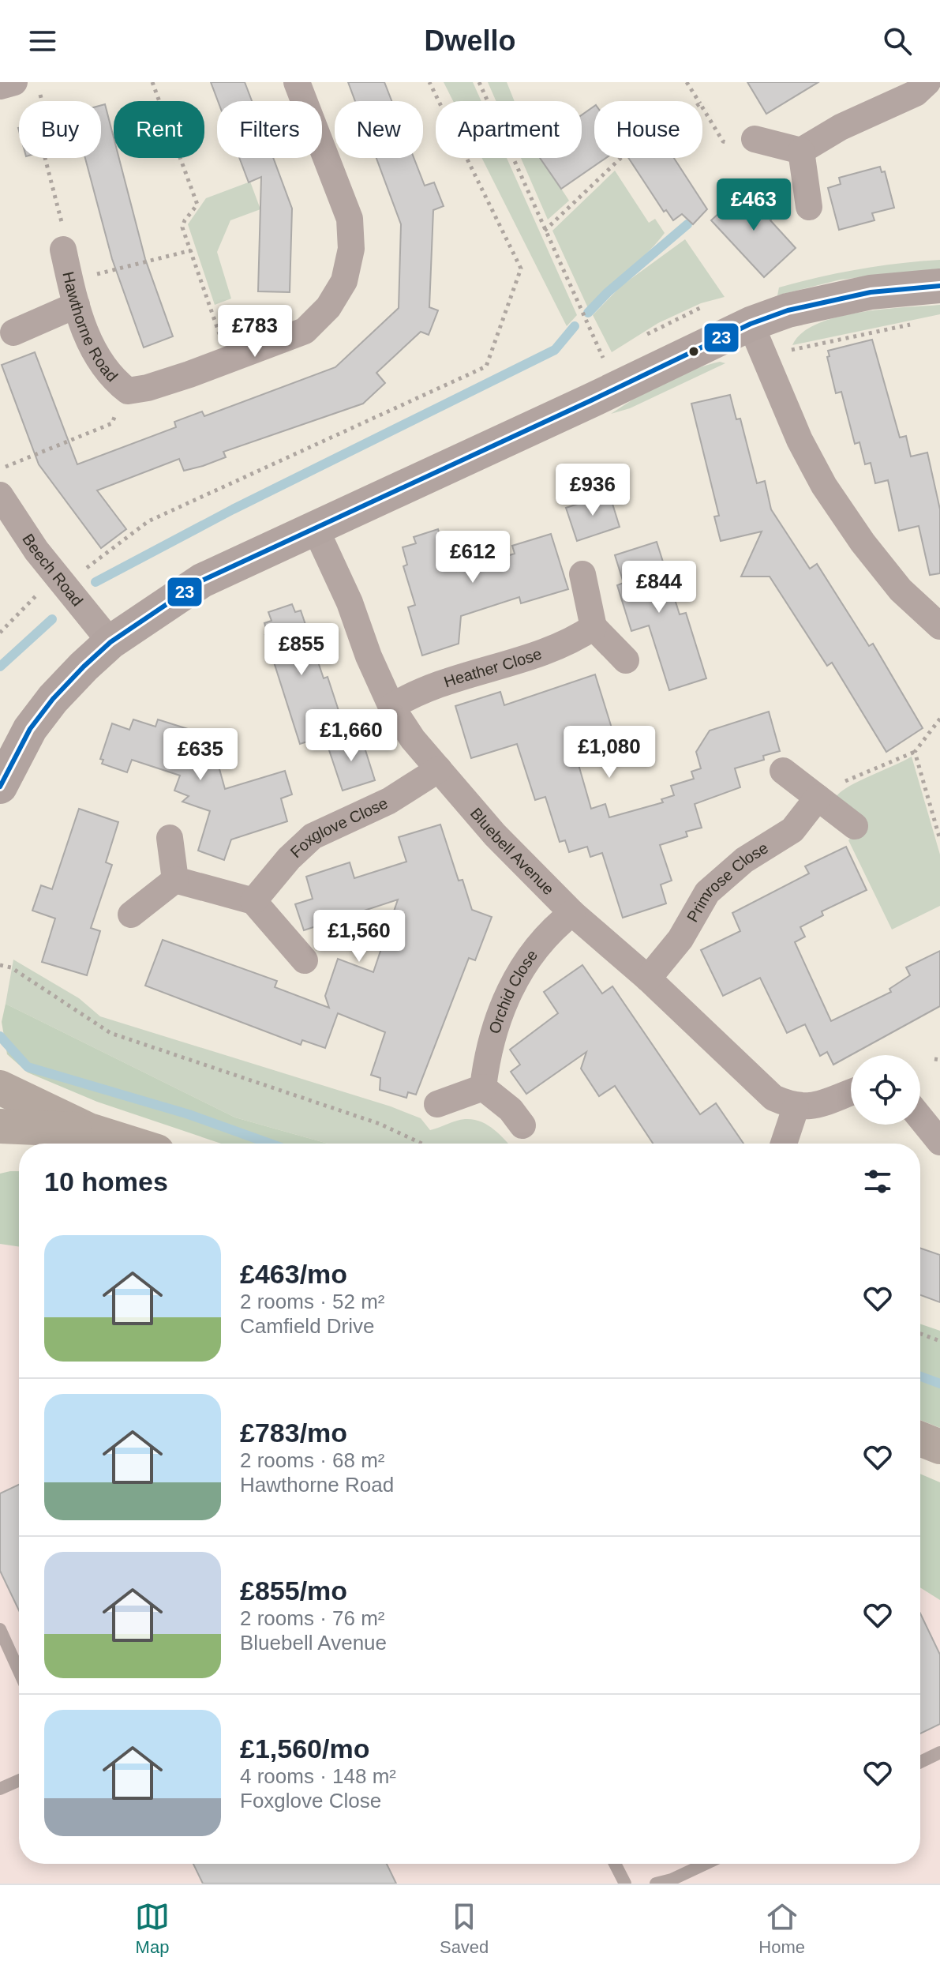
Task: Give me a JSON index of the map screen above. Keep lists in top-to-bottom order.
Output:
{
  "streets": {
    "street": [
      "Hawthorne Road",
      "Beech Road",
      "Heather Close",
      "Foxglove Close",
      "Bluebell Avenue",
      "Primrose Close",
      "Orchid Close"
    ]
  },
  "crossings": [
    ["Heather Close", "Bluebell Avenue"],
    ["Foxglove Close", "Bluebell Avenue"],
    ["Bluebell Avenue", "Primrose Close"],
    ["Bluebell Avenue", "Orchid Close"]
  ],
  "lines": ["transit line 23"],
  "page": {
    "header": "Dwello",
    "chip": [
      "Buy",
      "Rent",
      "Filters",
      "New",
      "Apartment",
      "House"
    ],
    "price": [
      "£463",
      "£783",
      "£936",
      "£612",
      "£844",
      "£855",
      "£1,660",
      "£1,080",
      "£635",
      "£1,560"
    ],
    "heading": "10 homes",
    "list": [
      {
        "name": "£463/mo",
        "note": "2 rooms · 52 m² · Camfield Drive"
      },
      {
        "name": "£783/mo",
        "note": "2 rooms · 68 m² · Hawthorne Road"
      },
      {
        "name": "£855/mo",
        "note": "2 rooms · 76 m² · Bluebell Avenue"
      },
      {
        "name": "£1,560/mo",
        "note": "4 rooms · 148 m² · Foxglove Close"
      }
    ],
    "tabs": ["Map", "Saved", "Home"]
  }
}
